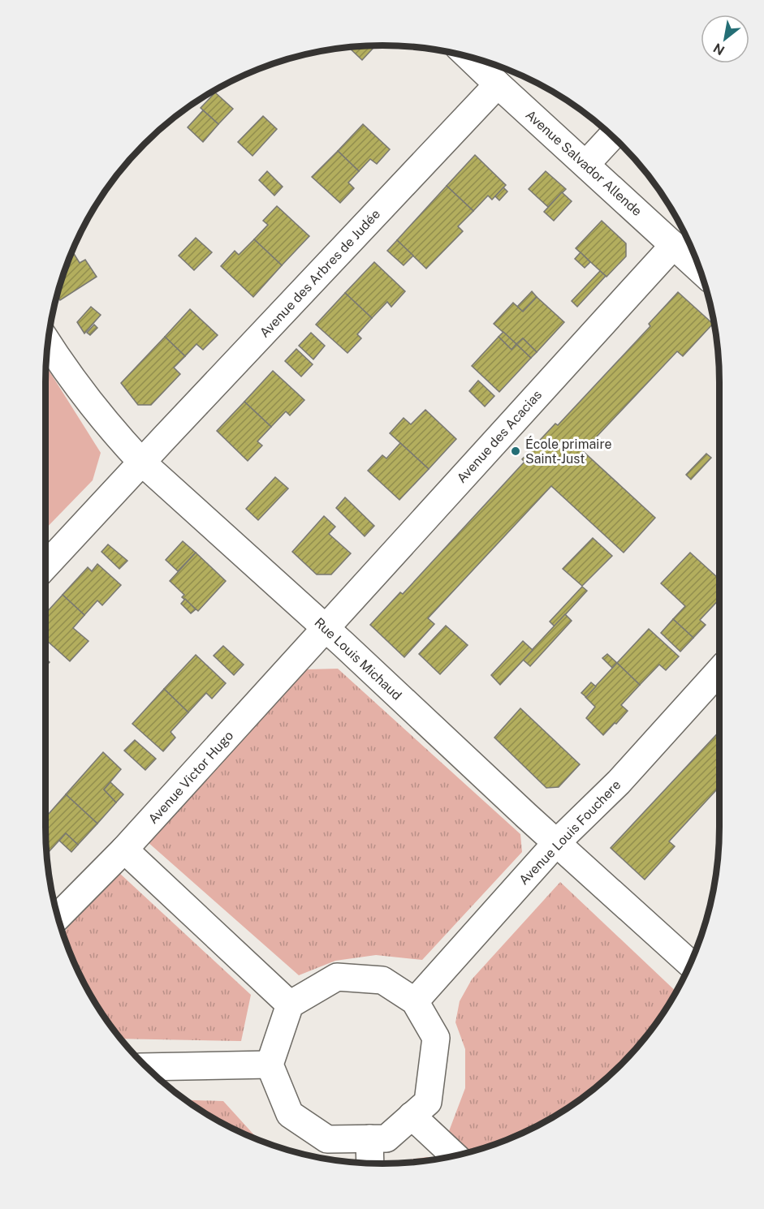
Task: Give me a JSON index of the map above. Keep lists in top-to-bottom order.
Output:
{
  "streets": {
    "street": [
      "Avenue Salvador Allende",
      "Avenue des Arbres de Judée",
      "Avenue des Acacias",
      "Rue Louis Michaud",
      "Avenue Victor Hugo",
      "Avenue Louis Fouchere"
    ]
  },
  "crossings": [
    ["Avenue Salvador Allende", "Avenue des Arbres de Judée"],
    ["Avenue Salvador Allende", "Avenue des Acacias"],
    ["Avenue des Arbres de Judée", "Rue Louis Michaud"],
    ["Avenue des Acacias", "Rue Louis Michaud"],
    ["Avenue des Acacias", "Avenue Victor Hugo"],
    ["Rue Louis Michaud", "Avenue Victor Hugo"],
    ["Rue Louis Michaud", "Avenue Louis Fouchere"]
  ],
  "places": ["École primaire Saint-Just"],
  "north": "bottom left"
}
